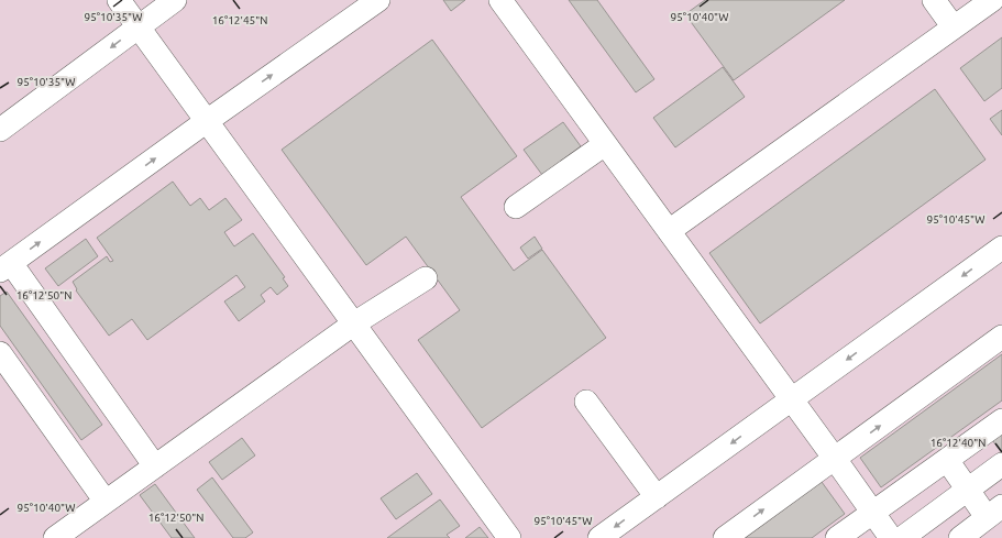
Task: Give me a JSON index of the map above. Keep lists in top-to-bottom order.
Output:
{
  "coordinates": [
    "95°10'35\"W",
    "95°10'40\"W",
    "16°12'45\"N",
    "95°10'45\"W",
    "16°12'50\"N",
    "16°12'40\"N"
  ]
}
